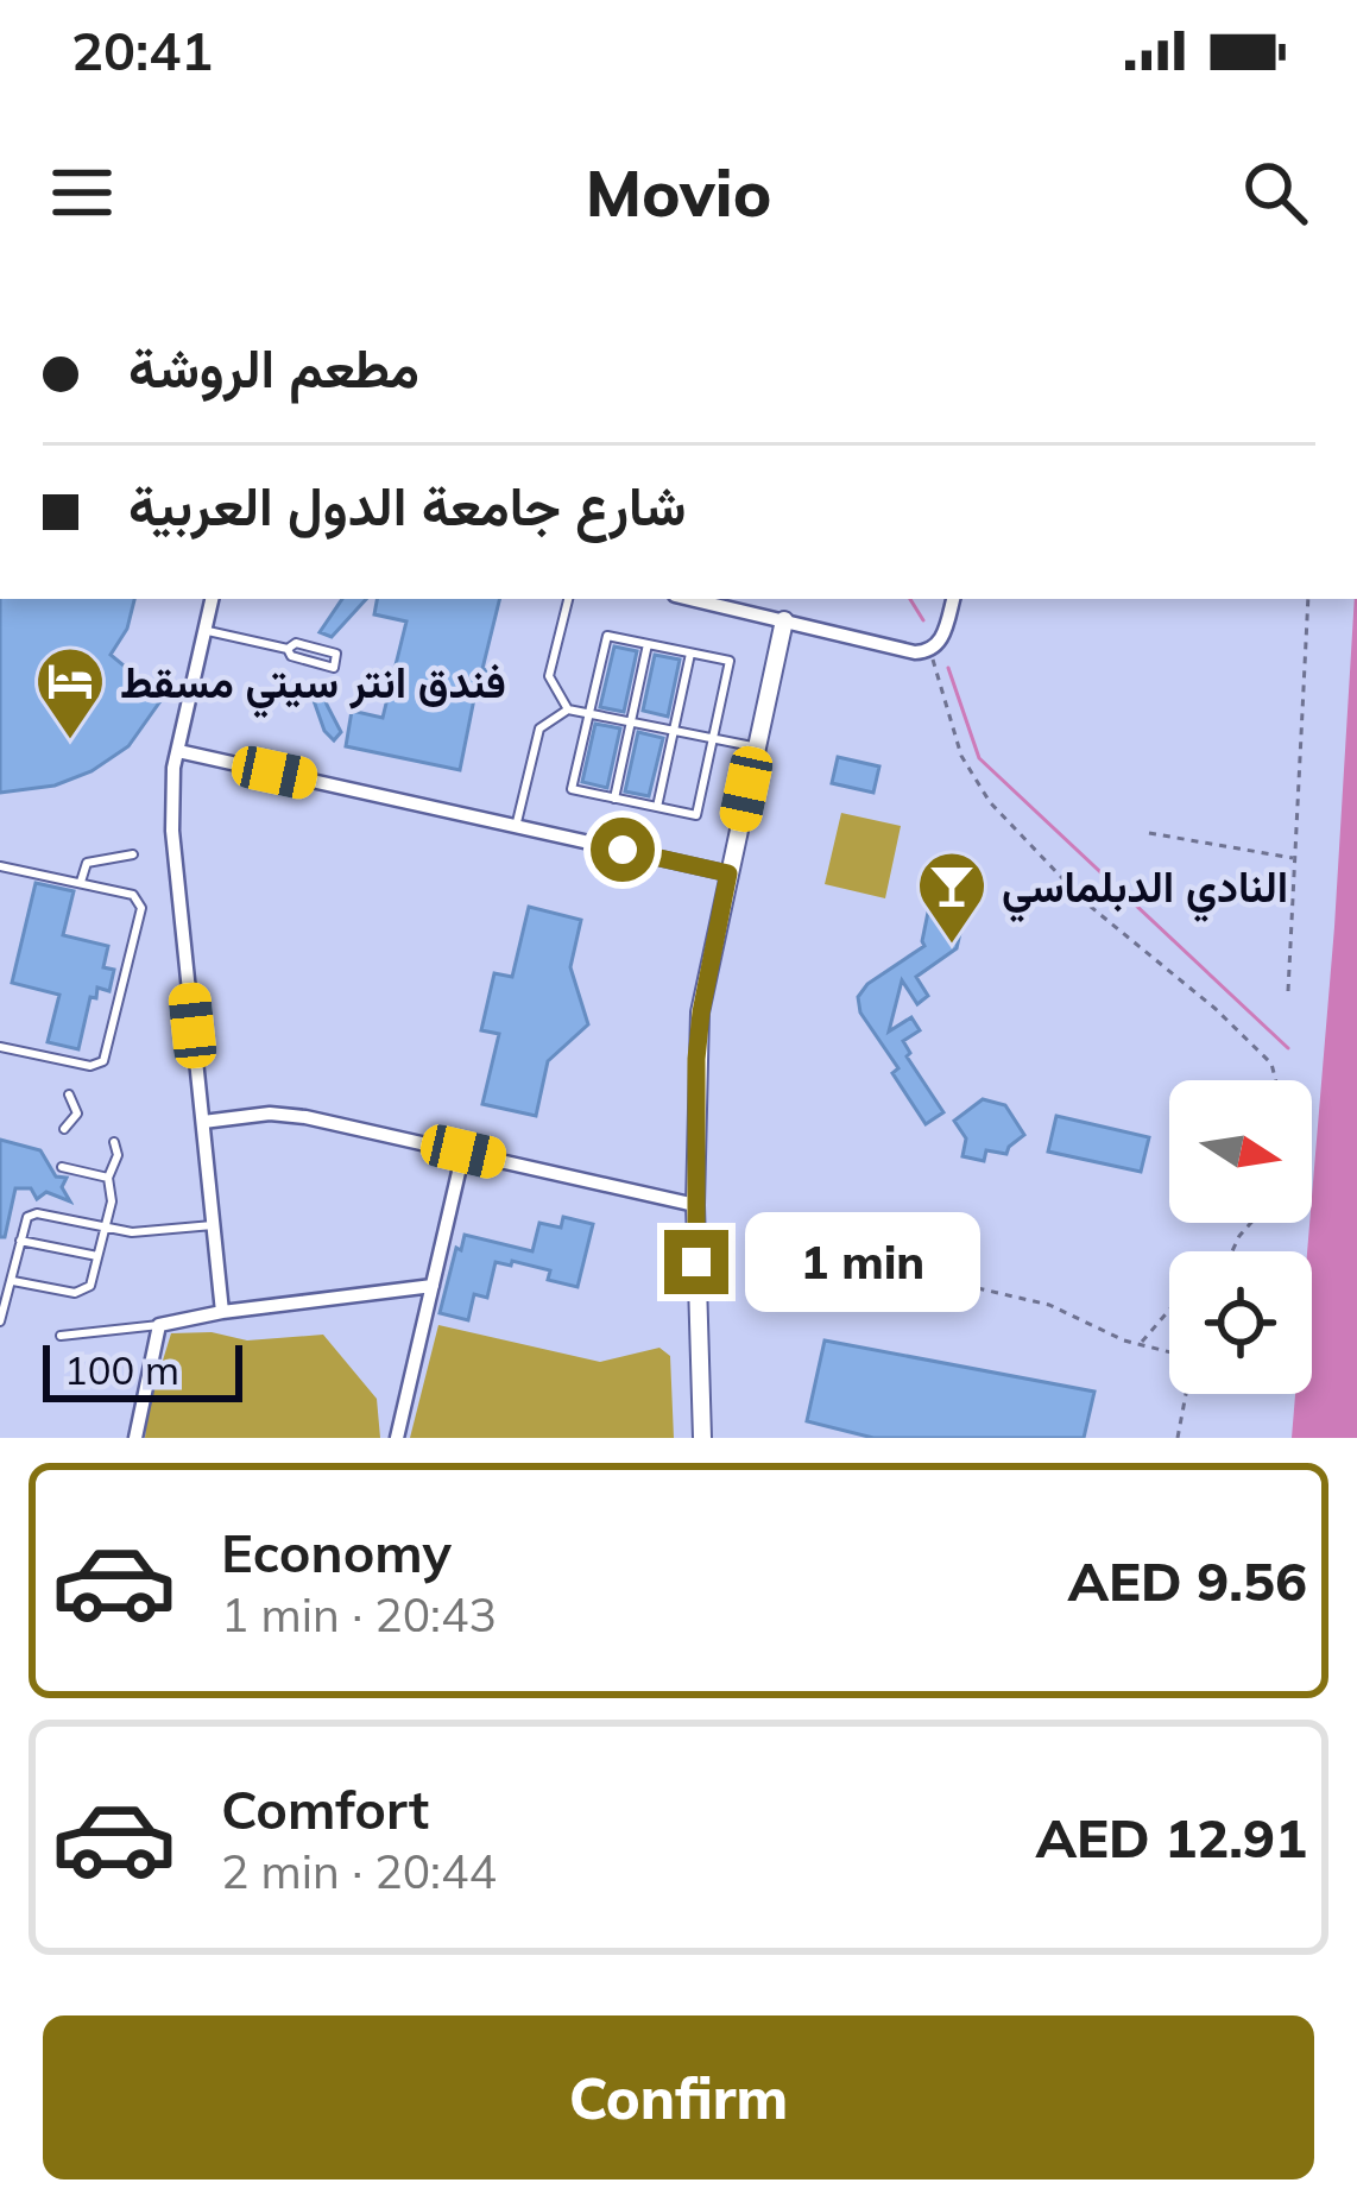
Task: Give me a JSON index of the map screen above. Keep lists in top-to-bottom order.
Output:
{
  "places": {
    "hotel": ["فندق انتر سيتي مسقط"],
    "bar": ["النادي الدبلماسي"]
  },
  "scale_bar": "100 m",
  "north": "right",
  "page": {
    "status": "20:41",
    "header": "Movio",
    "banner": ["مطعم الروشة", "شارع جامعة الدول العربية"],
    "bubble": "1 min",
    "scale": "100 m",
    "list": [
      {
        "name": "Economy",
        "note": "1 min · 20:43",
        "value": "AED 9.56"
      },
      {
        "name": "Comfort",
        "note": "2 min · 20:44",
        "value": "AED 12.91"
      }
    ],
    "buttons": "Confirm"
  }
}
